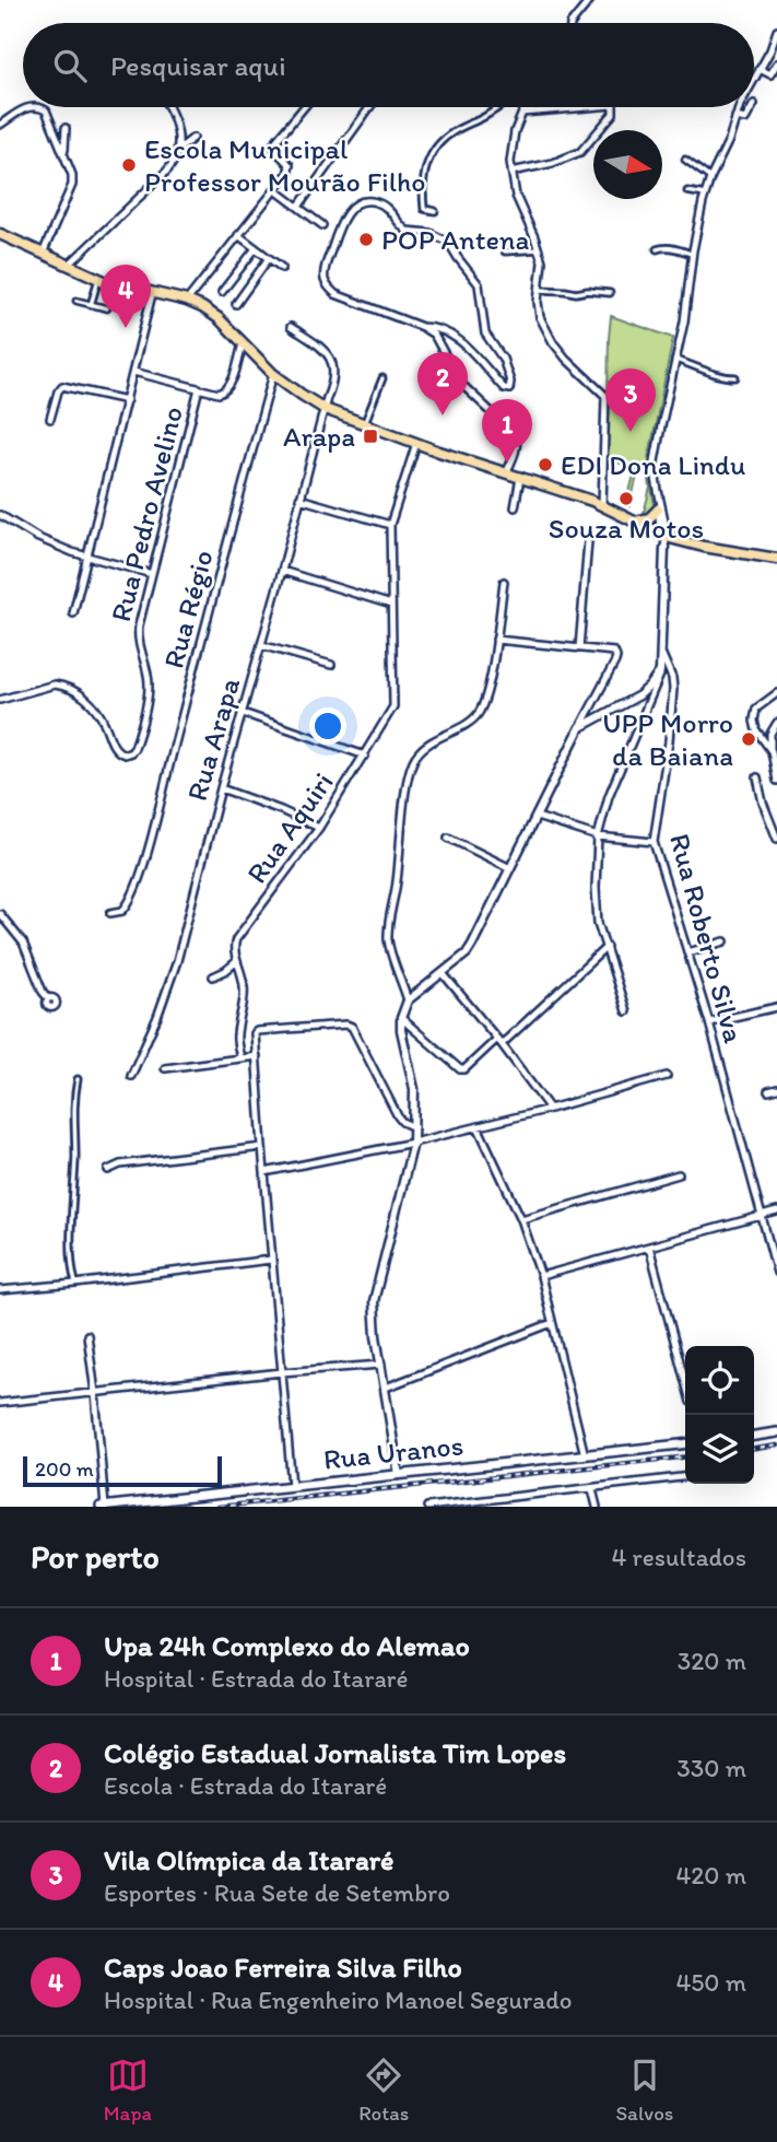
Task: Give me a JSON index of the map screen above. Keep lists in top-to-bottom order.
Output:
{
  "streets": {
    "main road": ["Rua Uranos"],
    "street": [
      "Rua Pedro Avelino",
      "Rua Régio",
      "Rua Arapa",
      "Rua Aquiri",
      "Rua Roberto Silva"
    ]
  },
  "places": {
    "other": [
      "Escola Municipal Professor Mourão Filho",
      "POP Antena",
      "EDI Dona Lindu",
      "Souza Motos",
      "UPP Morro da Baiana"
    ],
    "transit": ["Arapa"]
  },
  "scale_bar": "200 m",
  "north": "right",
  "page": {
    "search": "Pesquisar aqui",
    "pins": [
      "4",
      "2",
      "3",
      "1"
    ],
    "scale": "200 m",
    "heading": ["Por perto", "4 resultados"],
    "list": [
      {
        "mark": "1",
        "name": "Upa 24h Complexo do Alemao",
        "note": "Hospital · Estrada do Itararé",
        "value": "320 m"
      },
      {
        "mark": "2",
        "name": "Colégio Estadual Jornalista Tim Lopes",
        "note": "Escola · Estrada do Itararé",
        "value": "330 m"
      },
      {
        "mark": "3",
        "name": "Vila Olímpica da Itararé",
        "note": "Esportes · Rua Sete de Setembro",
        "value": "420 m"
      },
      {
        "mark": "4",
        "name": "Caps Joao Ferreira Silva Filho",
        "note": "Hospital · Rua Engenheiro Manoel Segurado",
        "value": "450 m"
      }
    ],
    "nav": ["Mapa", "Rotas", "Salvos"]
  }
}
